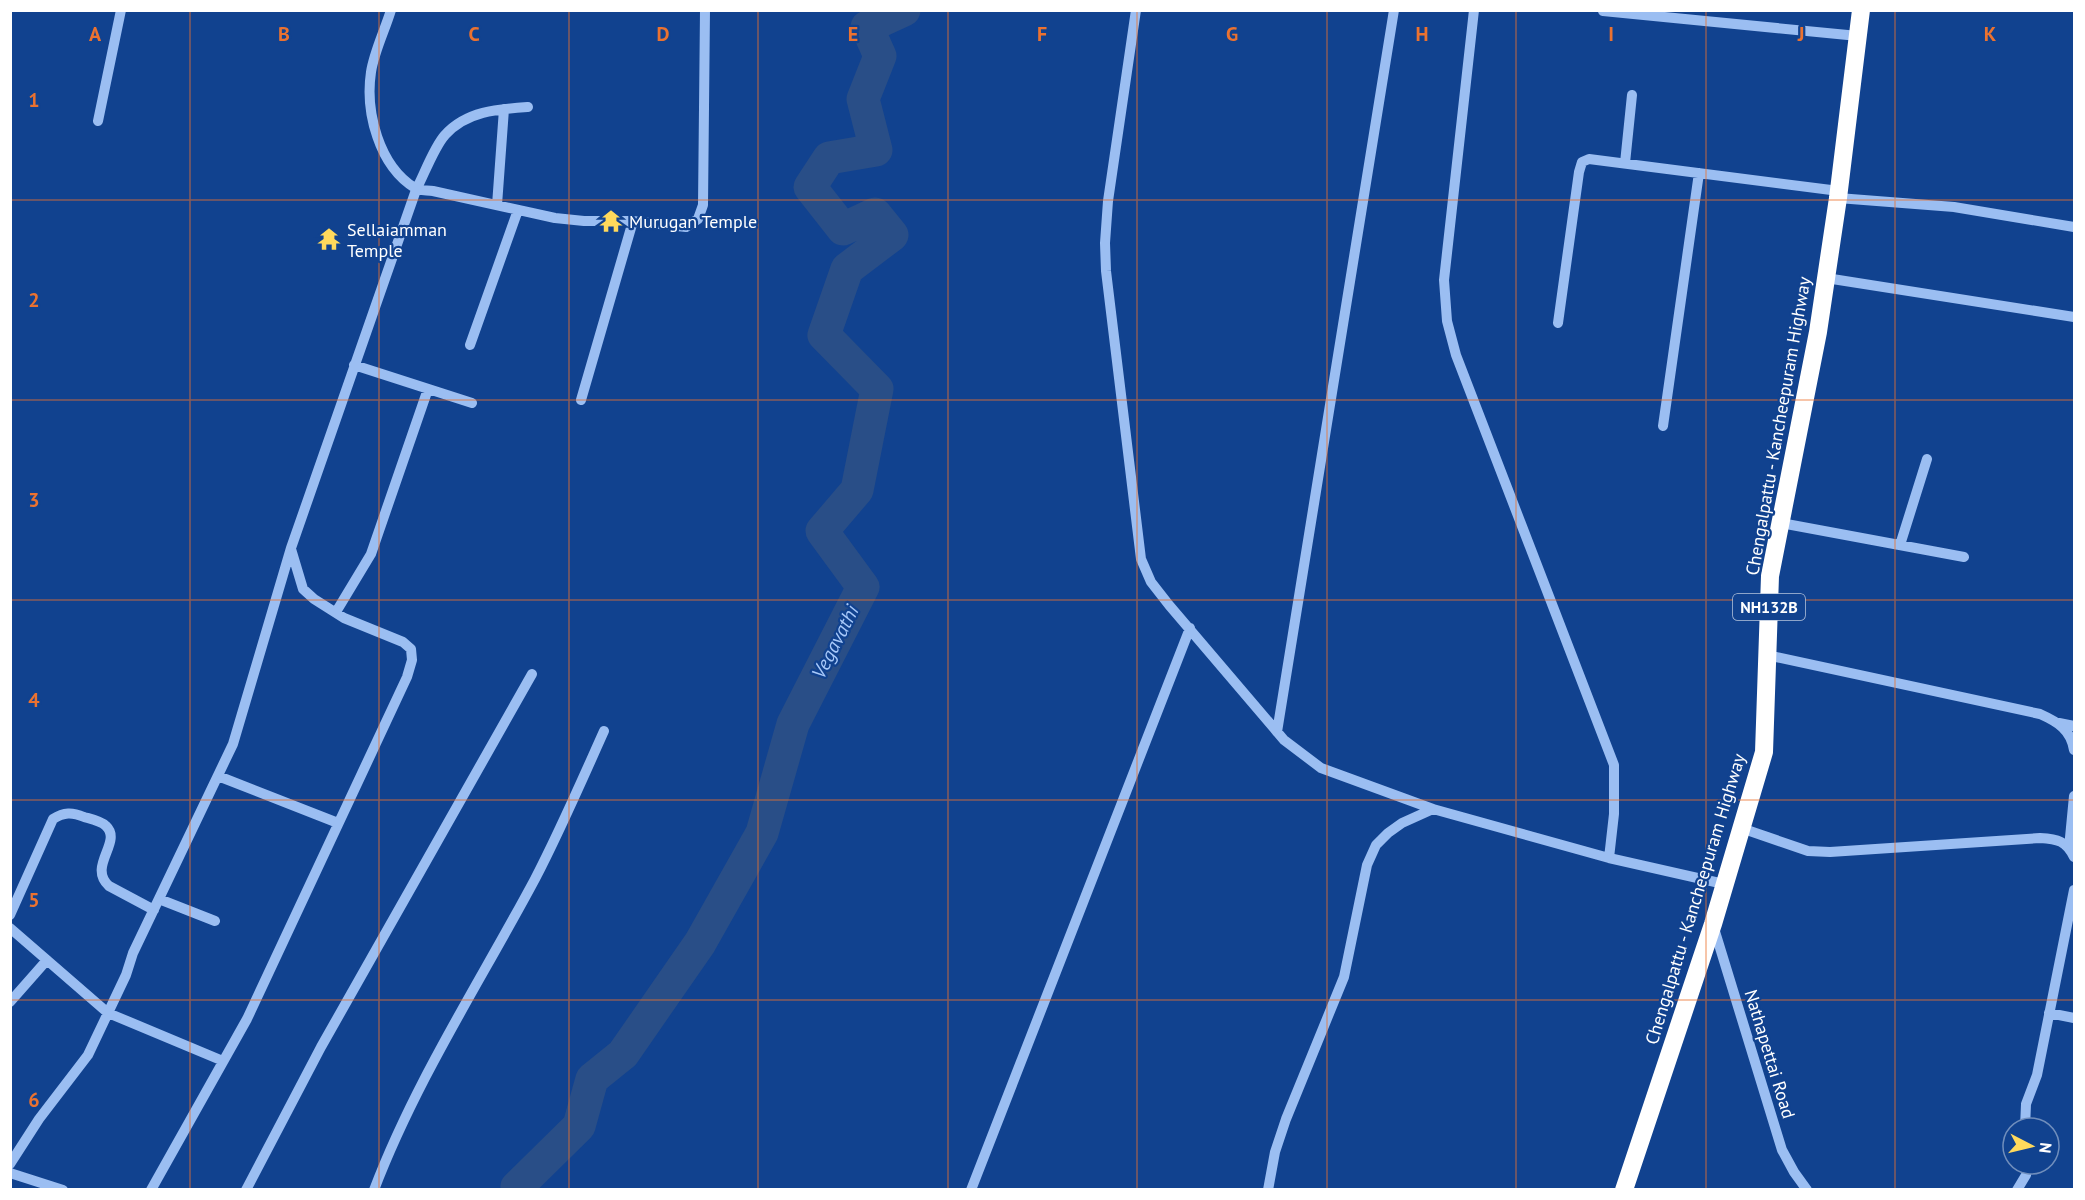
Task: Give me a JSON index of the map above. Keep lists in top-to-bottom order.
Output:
{
  "streets": {
    "highway": ["Chengalpattu - Kancheepuram Highway", "NH132B"],
    "street": ["Nathapettai Road"]
  },
  "crossings": [
    ["Chengalpattu - Kancheepuram Highway", "Nathapettai Road"]
  ],
  "water": ["Vegavathi"],
  "places": {
    "temple": ["Murugan Temple", "Sellaiamman Temple"]
  },
  "north": "right",
  "grid": {
    "columns": [
      "A",
      "B",
      "C",
      "D",
      "E",
      "F",
      "G",
      "H",
      "I",
      "J",
      "K"
    ],
    "rows": [
      "1",
      "2",
      "3",
      "4",
      "5",
      "6"
    ]
  }
}
